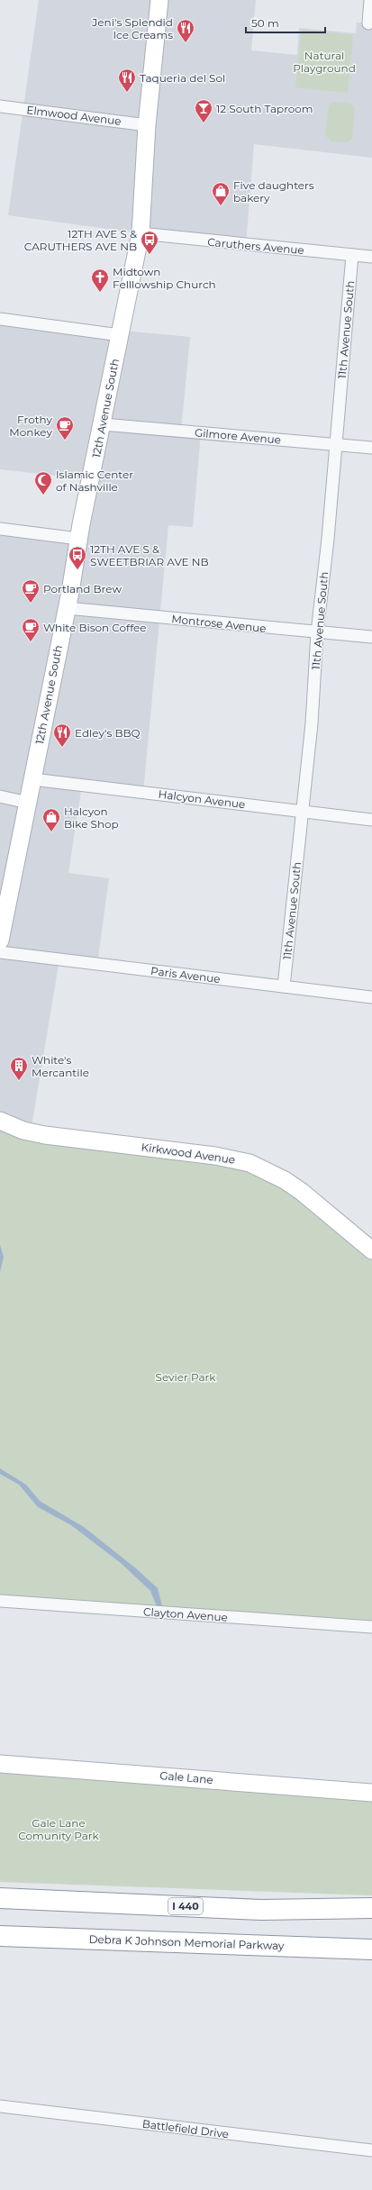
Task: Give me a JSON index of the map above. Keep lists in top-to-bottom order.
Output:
{
  "streets": {
    "highway": ["I 440", "Debra K Johnson Memorial Parkway"],
    "main road": ["12th Avenue South", "Kirkwood Avenue", "Gale Lane"],
    "street": [
      "Elmwood Avenue",
      "Caruthers Avenue",
      "11th Avenue South",
      "Gilmore Avenue",
      "Montrose Avenue",
      "Halcyon Avenue",
      "Paris Avenue",
      "Clayton Avenue",
      "Battlefield Drive"
    ]
  },
  "crossings": [
    ["Elmwood Avenue", "12th Avenue South"],
    ["Caruthers Avenue", "11th Avenue South"],
    ["Caruthers Avenue", "12th Avenue South"],
    ["11th Avenue South", "Gilmore Avenue"],
    ["11th Avenue South", "Montrose Avenue"],
    ["11th Avenue South", "Halcyon Avenue"],
    ["11th Avenue South", "Paris Avenue"],
    ["12th Avenue South", "Gilmore Avenue"],
    ["12th Avenue South", "Montrose Avenue"],
    ["12th Avenue South", "Halcyon Avenue"]
  ],
  "parks": ["Natural Playground", "Sevier Park", "Gale Lane Comunity Park"],
  "places": {
    "restaurant": ["Jeni's Splendid Ice Creams", "Taqueria del Sol", "Edley's BBQ"],
    "bar": ["12 South Taproom"],
    "shop": ["Five daughters bakery", "Halcyon Bike Shop"],
    "bus stop": ["12TH AVE S & CARUTHERS AVE NB", "12TH AVE S & SWEETBRIAR AVE NB"],
    "church": ["Midtown Felllowship Church"],
    "cafe": ["Frothy Monkey", "Portland Brew", "White Bison Coffee"],
    "mosque": ["Islamic Center of Nashville"],
    "building": ["White's Mercantile"]
  },
  "scale_bar": "50 m"
}
